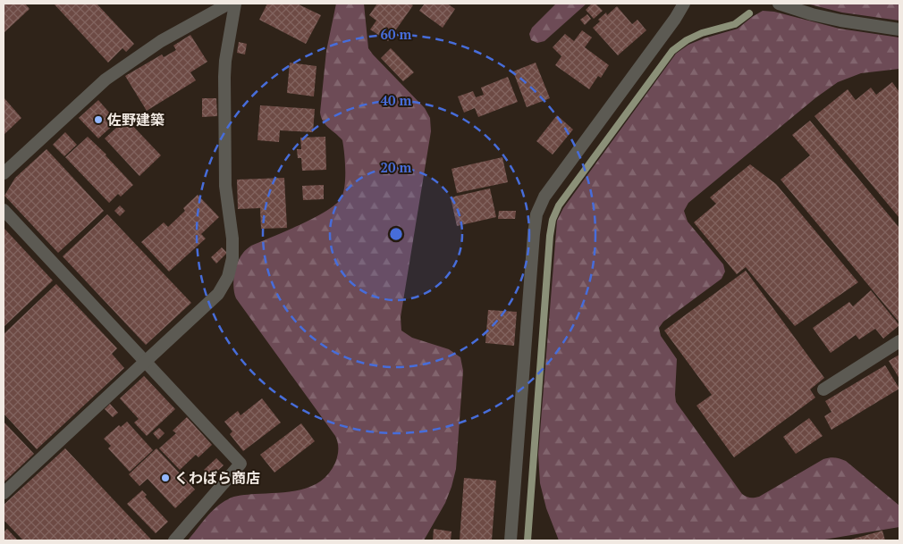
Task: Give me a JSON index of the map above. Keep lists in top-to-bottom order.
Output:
{
  "places": ["佐野建築", "くわばら商店"],
  "rings": ["60 m", "40 m", "20 m"]
}
